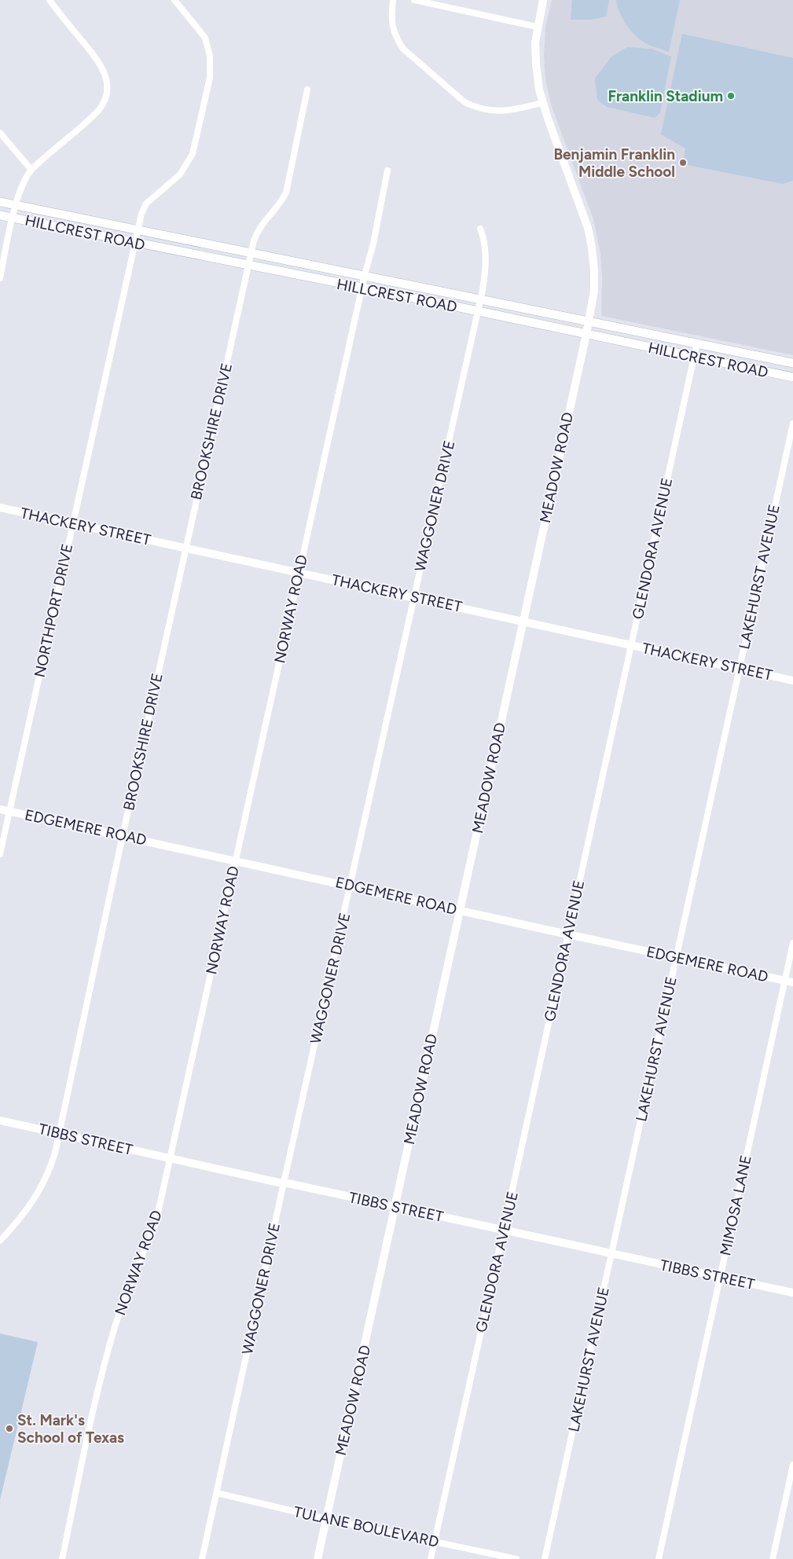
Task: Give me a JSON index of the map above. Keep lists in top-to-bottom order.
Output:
{
  "streets": {
    "main road": ["HILLCREST ROAD"],
    "street": [
      "BROOKSHIRE DRIVE",
      "MEADOW ROAD",
      "WAGGONER DRIVE",
      "THACKERY STREET",
      "GLENDORA AVENUE",
      "LAKEHURST AVENUE",
      "NORWAY ROAD",
      "NORTHPORT DRIVE",
      "EDGEMERE ROAD",
      "TIBBS STREET",
      "MIMOSA LANE",
      "TULANE BOULEVARD"
    ]
  },
  "crossings": [
    ["HILLCREST ROAD", "BROOKSHIRE DRIVE"],
    ["HILLCREST ROAD", "MEADOW ROAD"],
    ["HILLCREST ROAD", "WAGGONER DRIVE"],
    ["HILLCREST ROAD", "GLENDORA AVENUE"],
    ["HILLCREST ROAD", "NORWAY ROAD"],
    ["HILLCREST ROAD", "NORTHPORT DRIVE"],
    ["BROOKSHIRE DRIVE", "THACKERY STREET"],
    ["BROOKSHIRE DRIVE", "EDGEMERE ROAD"],
    ["BROOKSHIRE DRIVE", "TIBBS STREET"],
    ["MEADOW ROAD", "THACKERY STREET"],
    ["MEADOW ROAD", "EDGEMERE ROAD"],
    ["MEADOW ROAD", "TIBBS STREET"],
    ["MEADOW ROAD", "TULANE BOULEVARD"],
    ["WAGGONER DRIVE", "THACKERY STREET"],
    ["WAGGONER DRIVE", "EDGEMERE ROAD"],
    ["WAGGONER DRIVE", "TIBBS STREET"],
    ["WAGGONER DRIVE", "TULANE BOULEVARD"],
    ["THACKERY STREET", "GLENDORA AVENUE"],
    ["THACKERY STREET", "LAKEHURST AVENUE"],
    ["THACKERY STREET", "NORWAY ROAD"],
    ["THACKERY STREET", "NORTHPORT DRIVE"],
    ["GLENDORA AVENUE", "EDGEMERE ROAD"],
    ["GLENDORA AVENUE", "TIBBS STREET"],
    ["GLENDORA AVENUE", "TULANE BOULEVARD"],
    ["LAKEHURST AVENUE", "EDGEMERE ROAD"],
    ["LAKEHURST AVENUE", "TIBBS STREET"],
    ["NORWAY ROAD", "EDGEMERE ROAD"],
    ["NORWAY ROAD", "TIBBS STREET"],
    ["NORTHPORT DRIVE", "EDGEMERE ROAD"],
    ["EDGEMERE ROAD", "MIMOSA LANE"],
    ["TIBBS STREET", "MIMOSA LANE"]
  ],
  "places": ["Franklin Stadium", "Benjamin Franklin Middle School", "St. Mark's School of Texas"]
}
